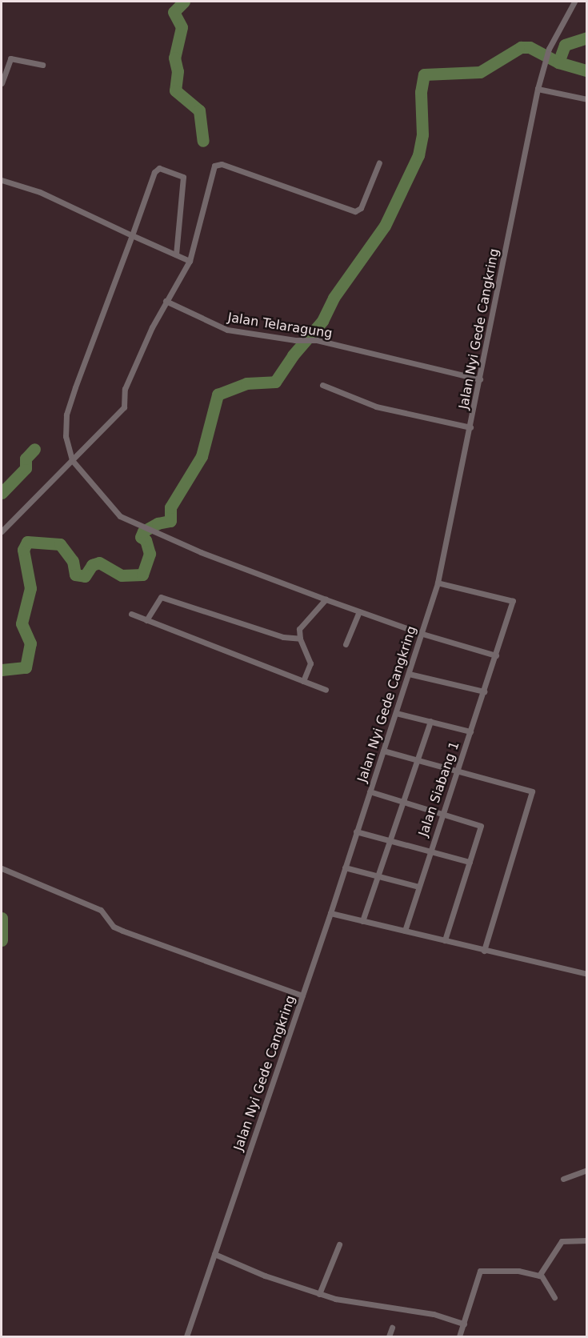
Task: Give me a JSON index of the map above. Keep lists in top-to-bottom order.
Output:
{
  "streets": {
    "street": ["Jalan Telaragung", "Jalan Nyi Gede Cangkring", "Jalan Siabang 1"]
  },
  "crossings": [
    ["Jalan Telaragung", "Jalan Nyi Gede Cangkring"],
    ["Jalan Nyi Gede Cangkring", "Jalan Siabang 1"]
  ]
}
